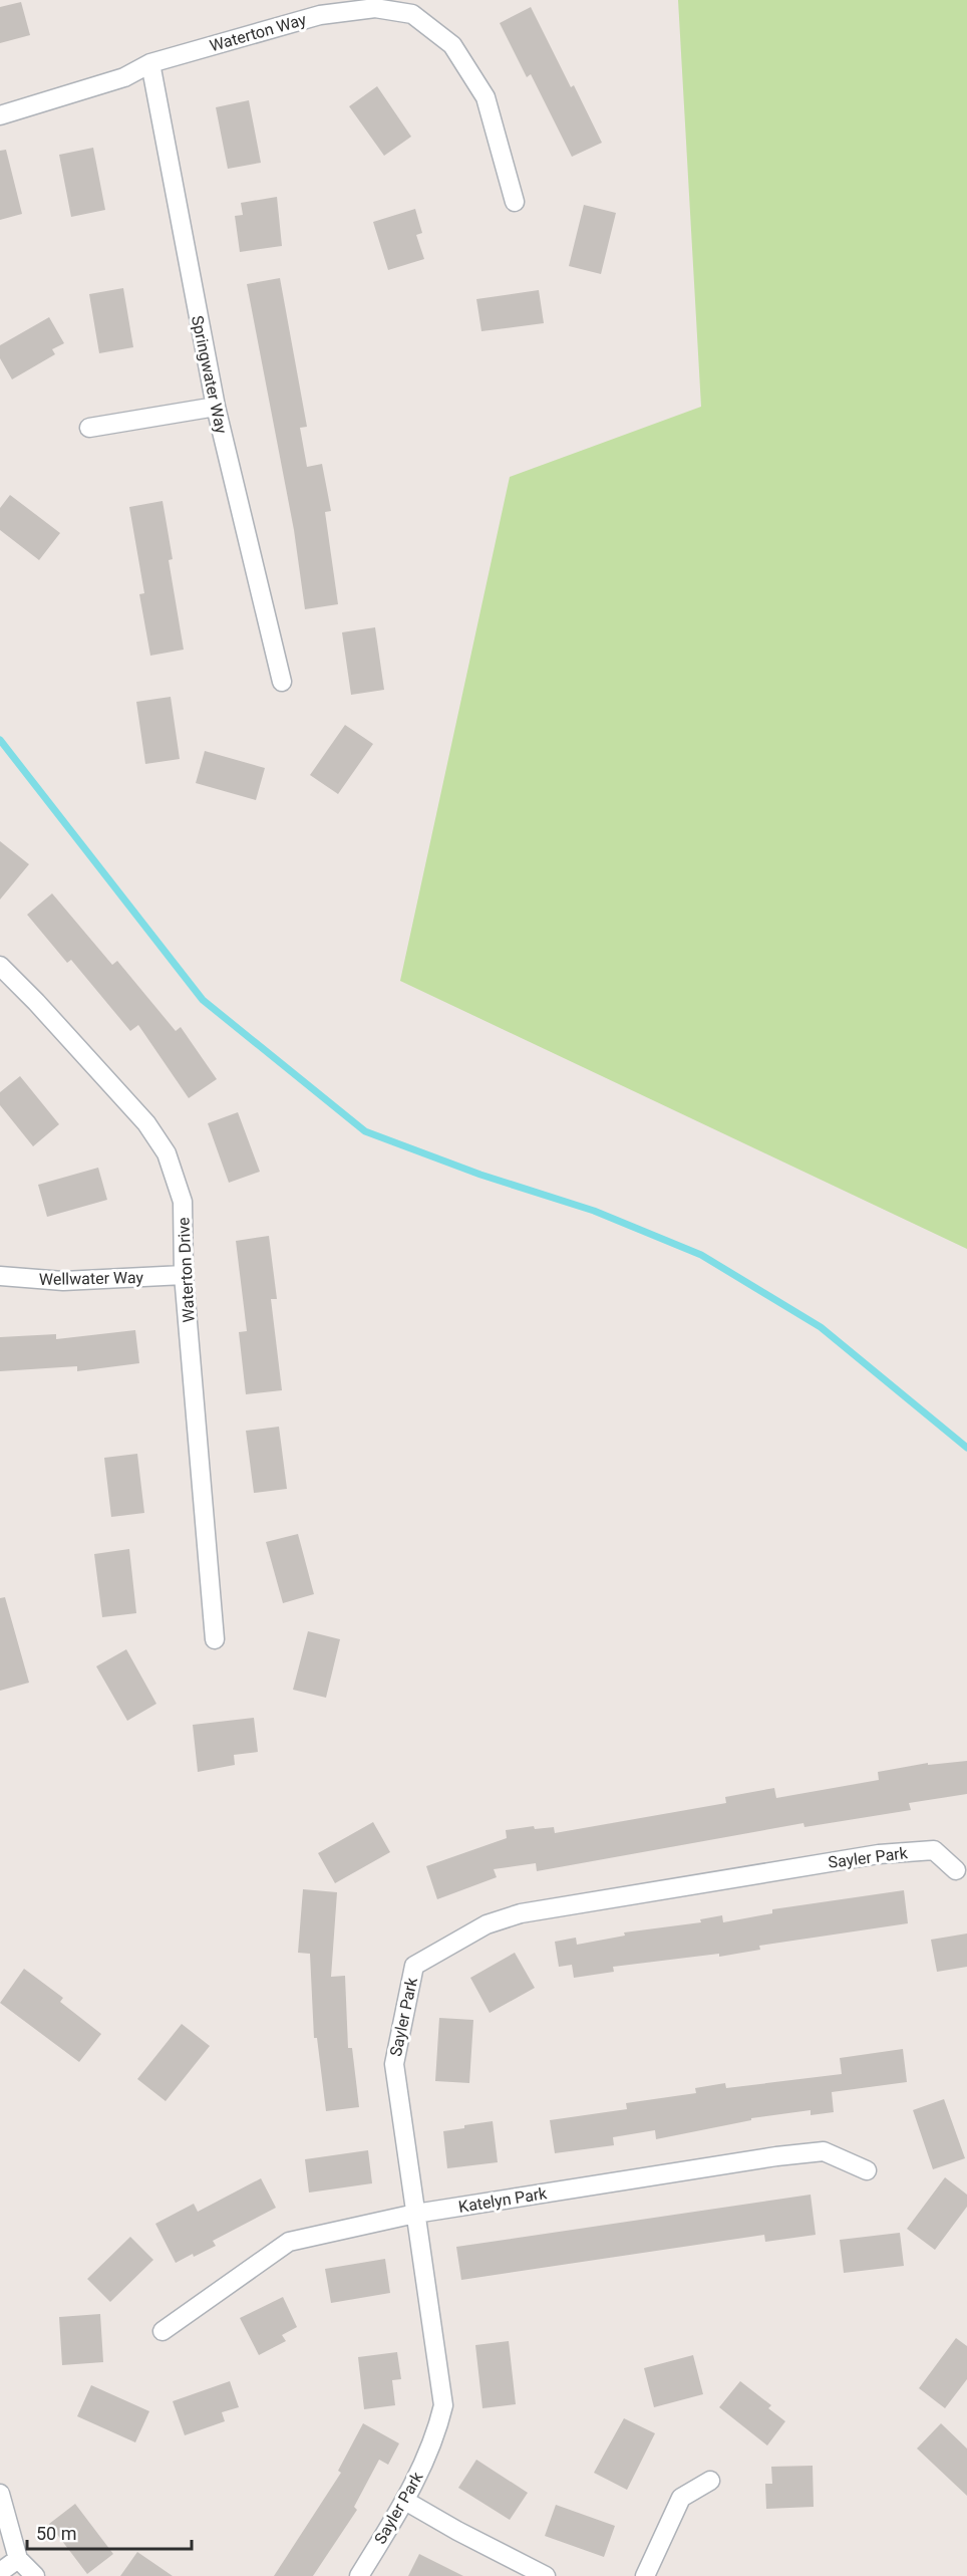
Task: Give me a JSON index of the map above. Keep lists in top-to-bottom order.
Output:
{
  "streets": {
    "street": [
      "Waterton Way",
      "Springwater Way",
      "Waterton Drive",
      "Wellwater Way",
      "Sayler Park",
      "Katelyn Park"
    ]
  },
  "crossings": [
    ["Waterton Way", "Springwater Way"],
    ["Waterton Drive", "Wellwater Way"],
    ["Sayler Park", "Katelyn Park"]
  ],
  "scale_bar": "50 m"
}
